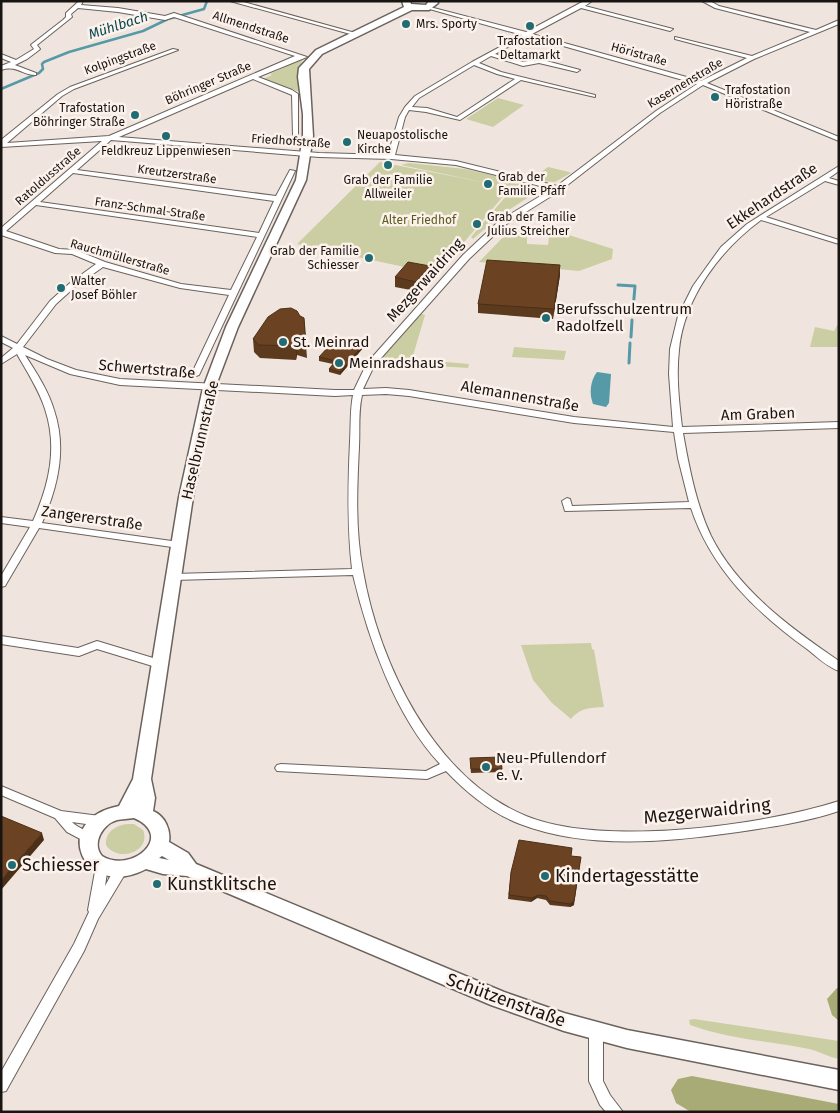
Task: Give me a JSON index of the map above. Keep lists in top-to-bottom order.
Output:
{
  "streets": {
    "main road": ["Böhringer Straße", "Haselbrunnstraße", "Schützenstraße"],
    "street": [
      "Allmendstraße",
      "Höristraße",
      "Kolpingstraße",
      "Kasernenstraße",
      "Friedhofstraße",
      "Kreutzerstraße",
      "Ratoldusstraße",
      "Ekkehardstraße",
      "Franz-Schmal-Straße",
      "Rauchmüllerstraße",
      "Mezgerwaidring",
      "Schwertstraße",
      "Alemannenstraße",
      "Am Graben",
      "Zangererstraße"
    ]
  },
  "crossings": [
    ["Allmendstraße", "Böhringer Straße"],
    ["Allmendstraße", "Haselbrunnstraße"],
    ["Höristraße", "Kasernenstraße"],
    ["Kolpingstraße", "Böhringer Straße"],
    ["Böhringer Straße", "Friedhofstraße"],
    ["Böhringer Straße", "Ratoldusstraße"],
    ["Böhringer Straße", "Haselbrunnstraße"],
    ["Kasernenstraße", "Friedhofstraße"],
    ["Kasernenstraße", "Mezgerwaidring"],
    ["Friedhofstraße", "Ratoldusstraße"],
    ["Friedhofstraße", "Mezgerwaidring"],
    ["Friedhofstraße", "Haselbrunnstraße"],
    ["Kreutzerstraße", "Ratoldusstraße"],
    ["Kreutzerstraße", "Haselbrunnstraße"],
    ["Ratoldusstraße", "Franz-Schmal-Straße"],
    ["Ratoldusstraße", "Rauchmüllerstraße"],
    ["Ekkehardstraße", "Alemannenstraße"],
    ["Ekkehardstraße", "Am Graben"],
    ["Franz-Schmal-Straße", "Haselbrunnstraße"],
    ["Rauchmüllerstraße", "Haselbrunnstraße"],
    ["Mezgerwaidring", "Schwertstraße"],
    ["Mezgerwaidring", "Alemannenstraße"],
    ["Schwertstraße", "Alemannenstraße"],
    ["Schwertstraße", "Haselbrunnstraße"],
    ["Alemannenstraße", "Am Graben"],
    ["Haselbrunnstraße", "Zangererstraße"],
    ["Haselbrunnstraße", "Schützenstraße"]
  ],
  "water": ["Mühlbach"],
  "parks": ["Alter Friedhof"],
  "places": [
    "Mrs. Sporty",
    "Trafostation Deltamarkt",
    "Trafostation Höristraße",
    "Trafostation Böhringer Straße",
    "Feldkreuz Lippenwiesen",
    "Neuapostolische Kirche",
    "Grab der Familie Allweiler",
    "Grab der Familie Pfaff",
    "Grab der Familie Julius Streicher",
    "Grab der Familie Schiesser",
    "Walter Josef Böhler",
    "Berufsschulzentrum Radolfzell",
    "St. Meinrad",
    "Meinradshaus",
    "Neu-Pfullendorf e. V.",
    "Schiesser",
    "Kindertagesstätte",
    "Kunstklitsche"
  ]
}
